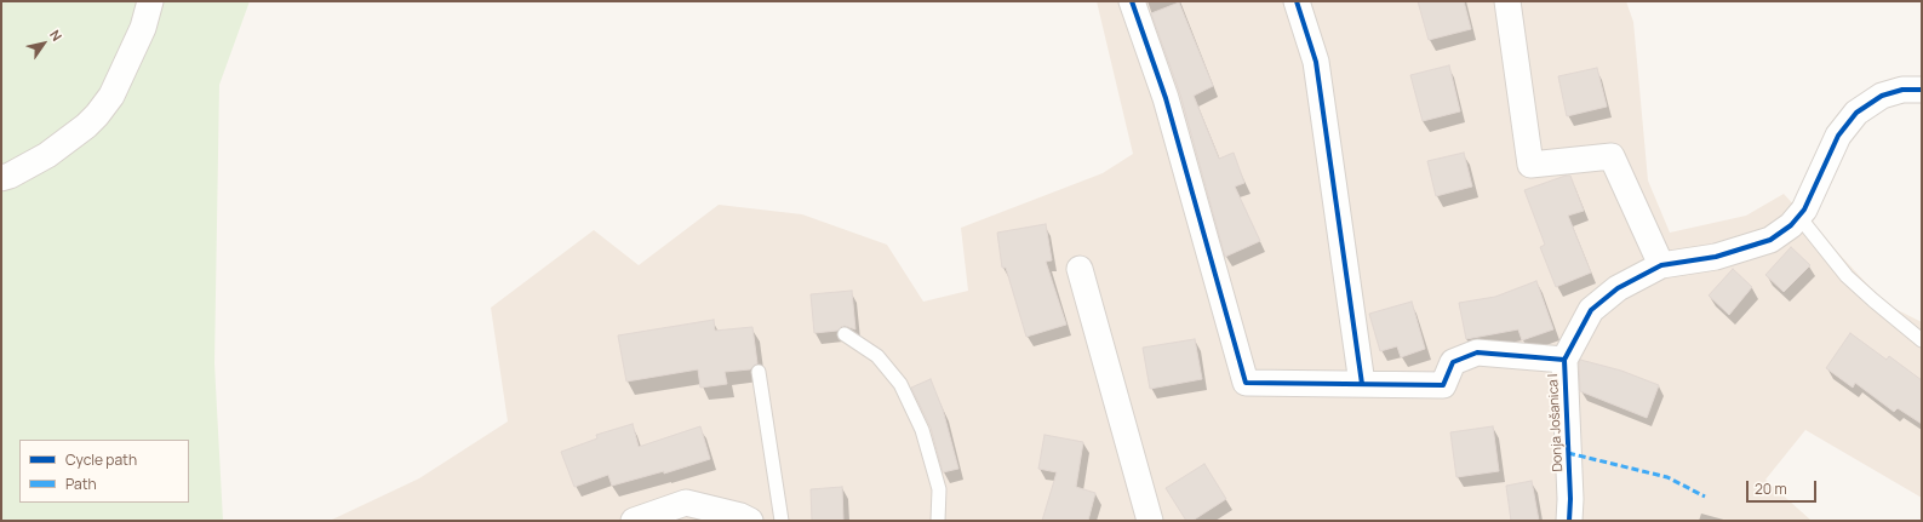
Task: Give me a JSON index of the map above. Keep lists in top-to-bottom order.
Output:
{
  "streets": {
    "street": ["Donja Jošanica I"]
  },
  "legend": ["Cycle path", "Path"],
  "scale_bar": "20 m",
  "north": "top right"
}
